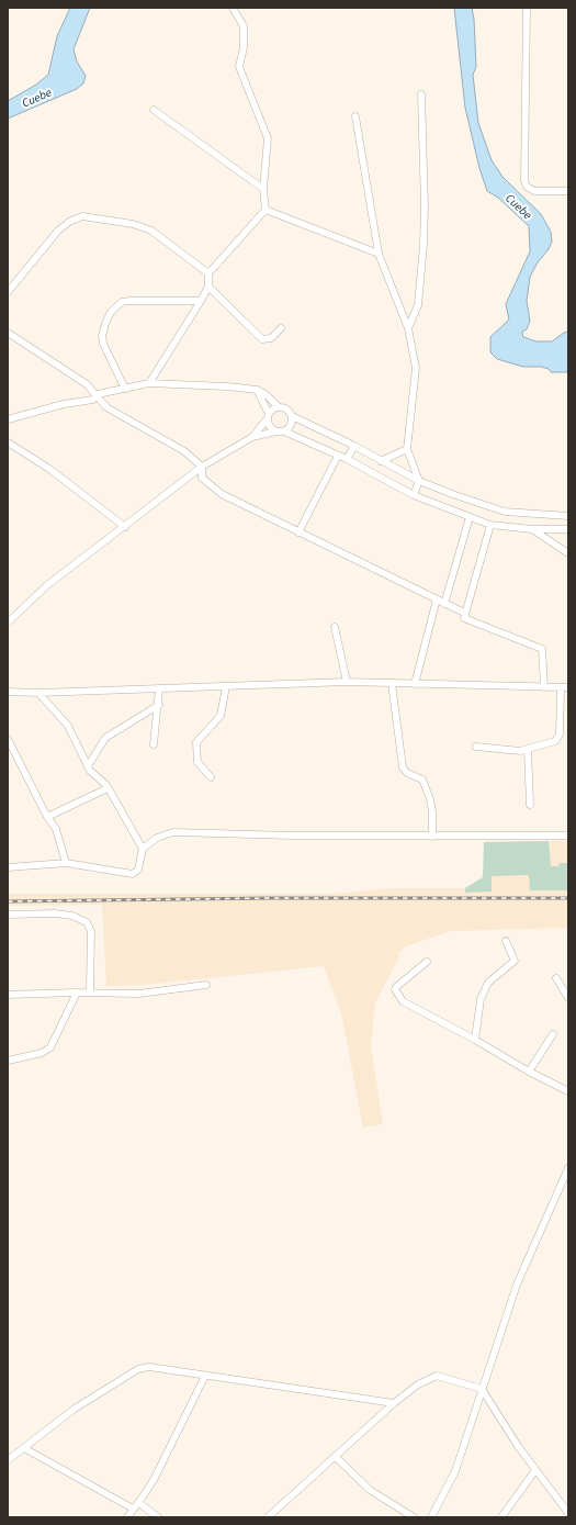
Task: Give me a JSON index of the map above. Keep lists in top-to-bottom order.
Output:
{
  "water": ["Cuebe"]
}
